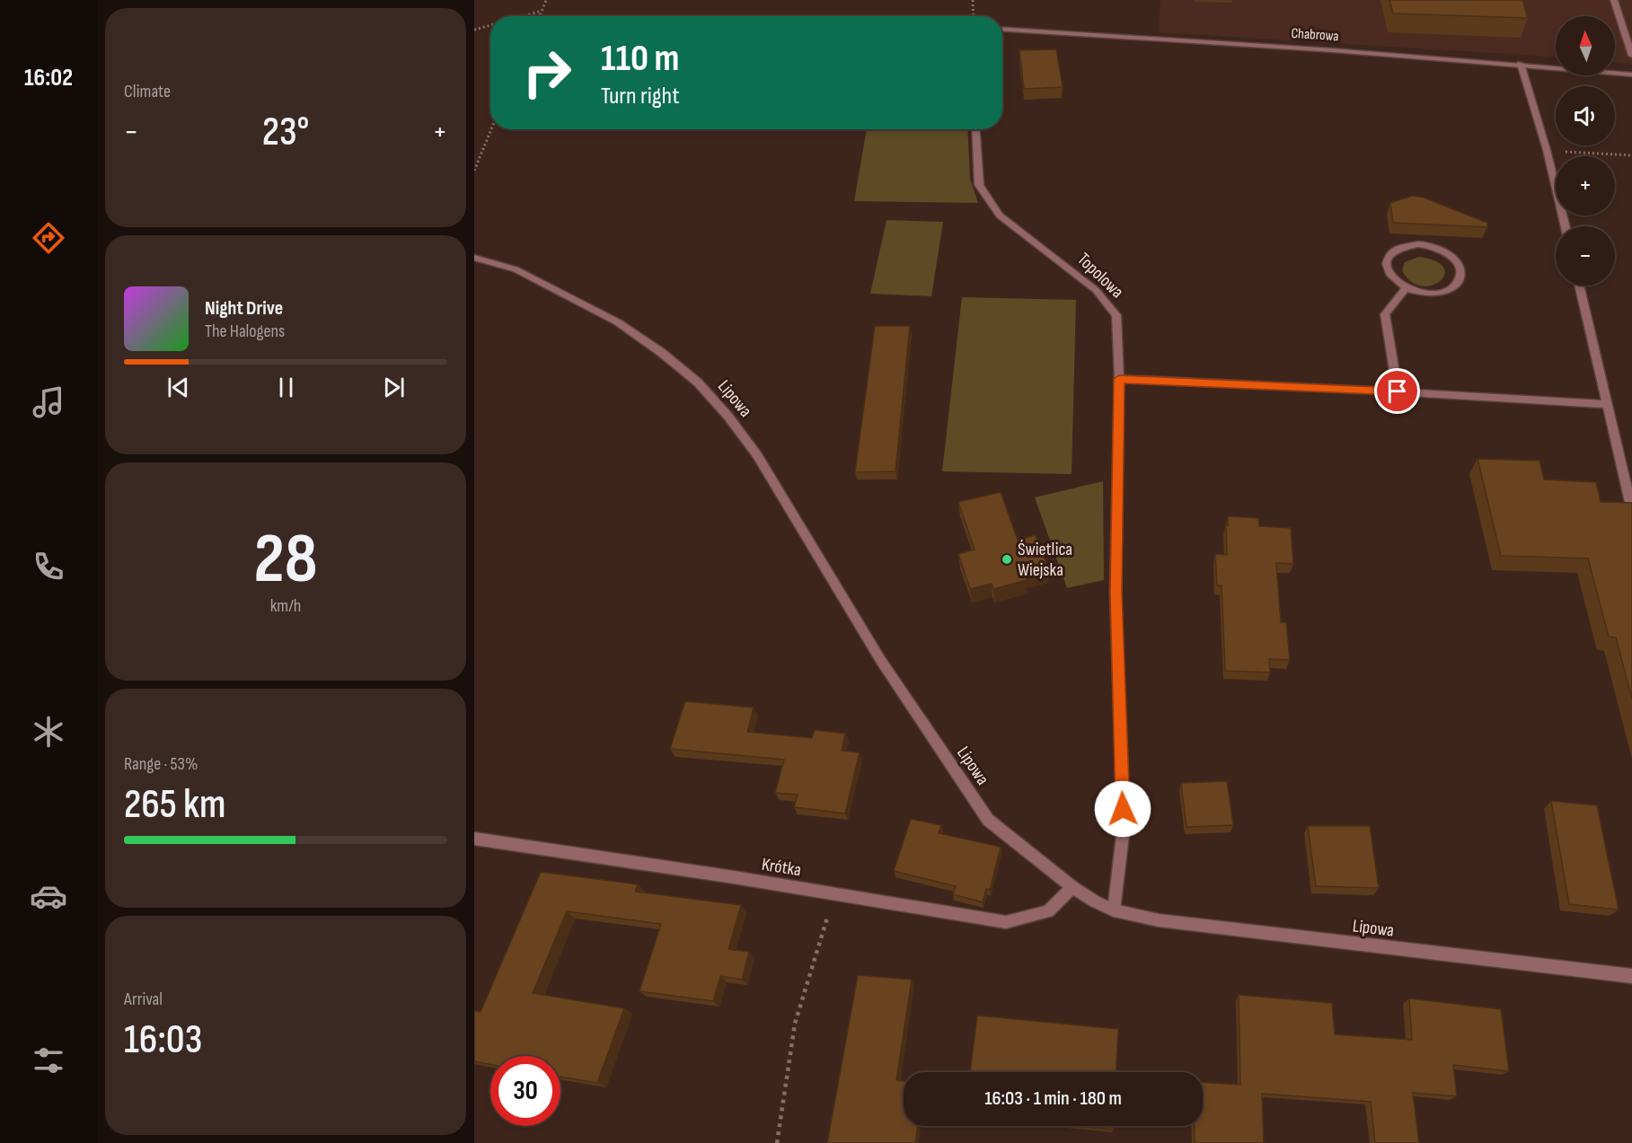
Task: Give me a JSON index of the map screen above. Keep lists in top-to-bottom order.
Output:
{
  "streets": {
    "street": [
      "Chabrowa",
      "Topolowa",
      "Lipowa",
      "Krótka"
    ]
  },
  "crossings": [
    ["Topolowa", "Lipowa"],
    ["Lipowa", "Krótka"]
  ],
  "places": ["Świetlica Wiejska"],
  "north": "top",
  "page": {
    "tabs": "16:02",
    "tile": [
      "Climate",
      ["28", "km/h"],
      ["Range · 53%", "265 km"],
      ["Arrival", "16:03"]
    ],
    "map_buttons": ["+", "−"],
    "turn": ["110 m", "Turn right"],
    "heat": ["−", "23°", "+"],
    "song": ["Night Drive", "The Halogens"],
    "limit": "30",
    "trip": "16:03 · 1 min · 180 m"
  }
}
